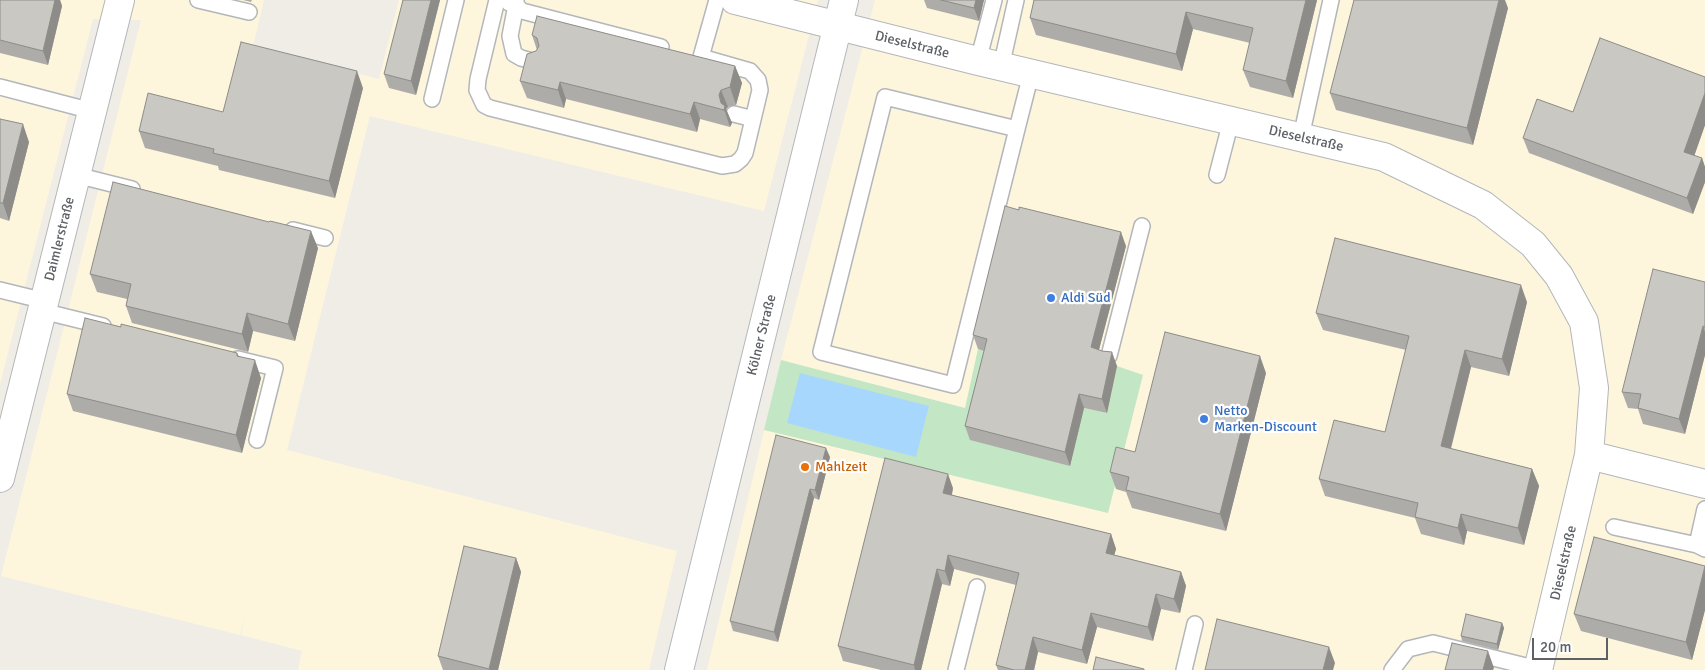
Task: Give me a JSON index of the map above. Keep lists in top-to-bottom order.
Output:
{
  "streets": {
    "street": ["Dieselstraße", "Daimlerstraße", "Kölner Straße"]
  },
  "crossings": [
    ["Dieselstraße", "Kölner Straße"]
  ],
  "places": ["Aldi Süd", "Netto Marken-Discount", "Mahlzeit"],
  "scale_bar": "20 m"
}
